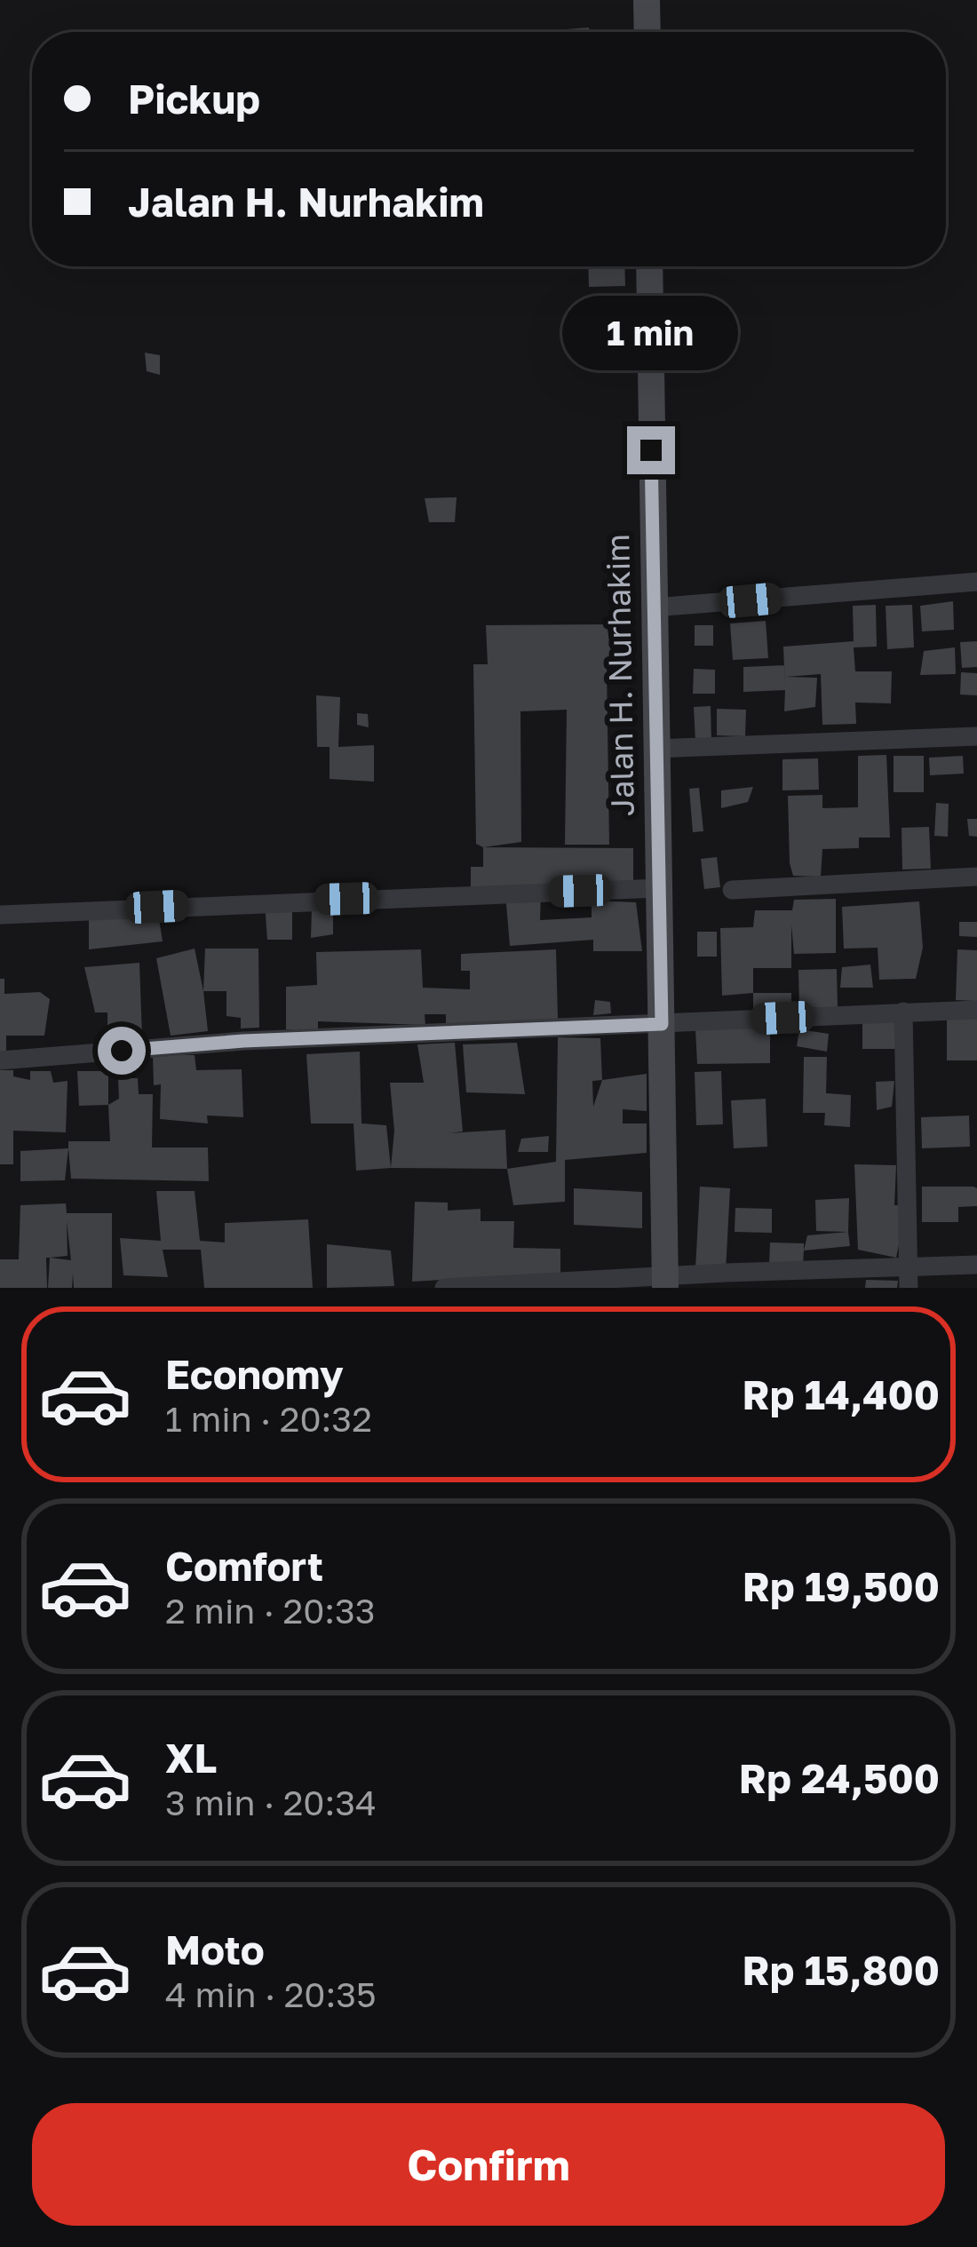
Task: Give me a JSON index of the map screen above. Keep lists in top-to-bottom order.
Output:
{
  "streets": {
    "main road": ["Jalan H. Nurhakim"]
  },
  "page": {
    "banner": ["Pickup", "Jalan H. Nurhakim"],
    "bubble": "1 min",
    "list": [
      {
        "name": "Economy",
        "note": "1 min · 20:32",
        "value": "Rp 14,400"
      },
      {
        "name": "Comfort",
        "note": "2 min · 20:33",
        "value": "Rp 19,500"
      },
      {
        "name": "XL",
        "note": "3 min · 20:34",
        "value": "Rp 24,500"
      },
      {
        "name": "Moto",
        "note": "4 min · 20:35",
        "value": "Rp 15,800"
      }
    ],
    "buttons": "Confirm"
  }
}
